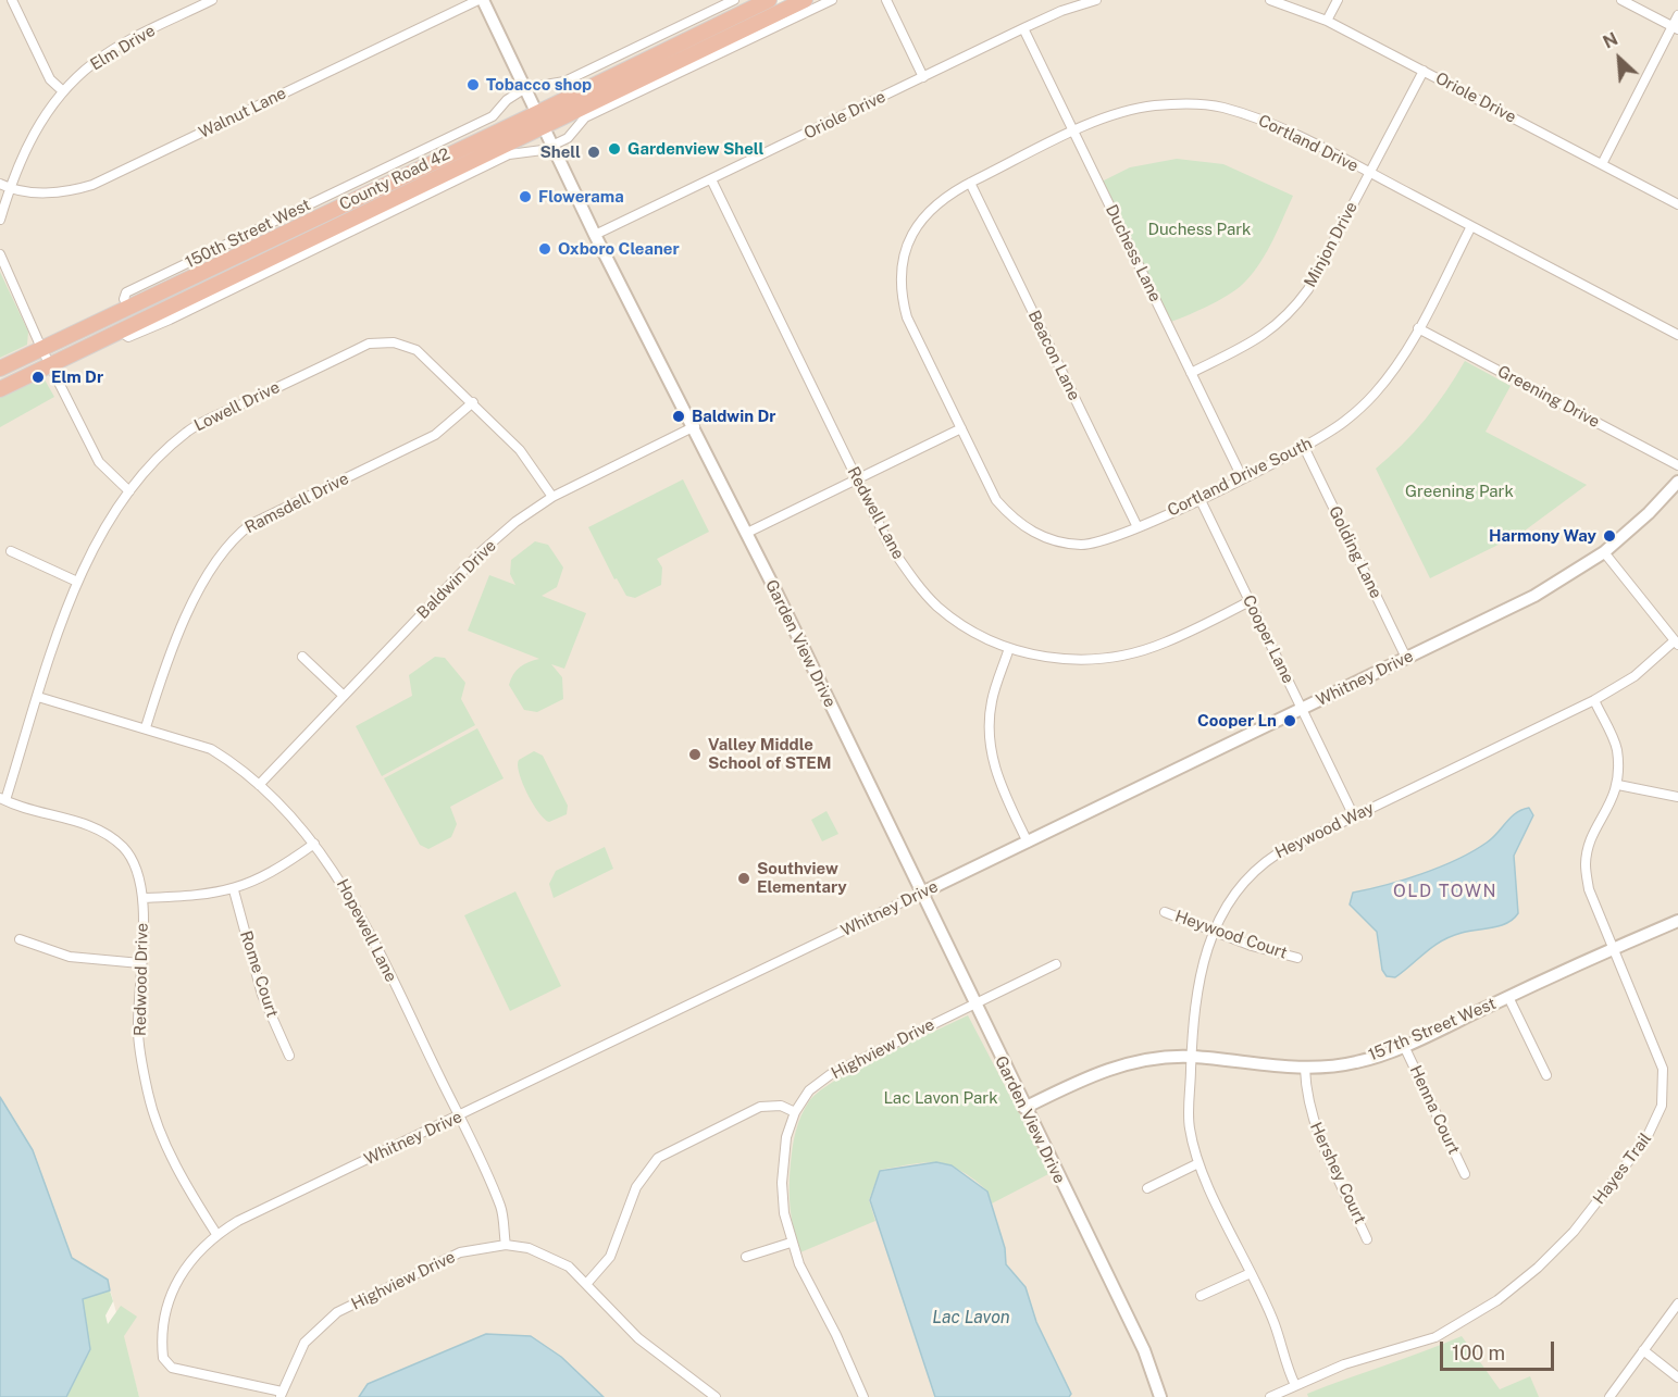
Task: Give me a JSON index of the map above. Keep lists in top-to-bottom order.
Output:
{
  "streets": {
    "highway": ["County Road 42"],
    "street": [
      "Elm Drive",
      "Oriole Drive",
      "Walnut Lane",
      "Cortland Drive",
      "150th Street West",
      "Minjon Drive",
      "Duchess Lane",
      "Beacon Lane",
      "Greening Drive",
      "Lowell Drive",
      "Cortland Drive South",
      "Ramsdell Drive",
      "Redwell Lane",
      "Golding Lane",
      "Baldwin Drive",
      "Cooper Lane",
      "Garden View Drive",
      "Whitney Drive",
      "Heywood Way",
      "Hopewell Lane",
      "Heywood Court",
      "Rome Court",
      "Redwood Drive",
      "157th Street West",
      "Highview Drive",
      "Henna Court",
      "Hayes Trail",
      "Hershey Court"
    ]
  },
  "crossings": [
    ["Elm Drive", "Walnut Lane"],
    ["Oriole Drive", "Minjon Drive"],
    ["Oriole Drive", "Duchess Lane"],
    ["Oriole Drive", "Redwell Lane"],
    ["Oriole Drive", "Garden View Drive"],
    ["Walnut Lane", "Garden View Drive"],
    ["Cortland Drive", "Minjon Drive"],
    ["Cortland Drive", "Duchess Lane"],
    ["Cortland Drive", "Beacon Lane"],
    ["Cortland Drive", "Cortland Drive South"],
    ["County Road 42", "150th Street West"],
    ["County Road 42", "Garden View Drive"],
    ["150th Street West", "Garden View Drive"],
    ["Minjon Drive", "Duchess Lane"],
    ["Duchess Lane", "Cortland Drive South"],
    ["Beacon Lane", "Cortland Drive South"],
    ["Greening Drive", "Cortland Drive South"],
    ["Lowell Drive", "Ramsdell Drive"],
    ["Lowell Drive", "Baldwin Drive"],
    ["Lowell Drive", "Hopewell Lane"],
    ["Lowell Drive", "Redwood Drive"],
    ["Cortland Drive South", "Golding Lane"],
    ["Cortland Drive South", "Cooper Lane"],
    ["Ramsdell Drive", "Hopewell Lane"],
    ["Redwell Lane", "Cooper Lane"],
    ["Golding Lane", "Whitney Drive"],
    ["Baldwin Drive", "Garden View Drive"],
    ["Baldwin Drive", "Hopewell Lane"],
    ["Cooper Lane", "Whitney Drive"],
    ["Cooper Lane", "Heywood Way"],
    ["Garden View Drive", "Whitney Drive"],
    ["Garden View Drive", "157th Street West"],
    ["Garden View Drive", "Highview Drive"],
    ["Whitney Drive", "Hopewell Lane"],
    ["Whitney Drive", "Redwood Drive"],
    ["Whitney Drive", "Highview Drive"],
    ["Heywood Way", "Heywood Court"],
    ["Heywood Way", "157th Street West"],
    ["Heywood Way", "Hayes Trail"],
    ["Hopewell Lane", "Highview Drive"],
    ["157th Street West", "Henna Court"],
    ["157th Street West", "Hayes Trail"],
    ["157th Street West", "Hershey Court"]
  ],
  "districts": ["OLD TOWN"],
  "water": ["Lac Lavon"],
  "parks": ["Duchess Park", "Greening Park", "Lac Lavon Park"],
  "places": [
    "Tobacco shop",
    "Gardenview Shell",
    "Shell",
    "Flowerama",
    "Oxboro Cleaner",
    "Elm Dr",
    "Baldwin Dr",
    "Harmony Way",
    "Cooper Ln",
    "Valley Middle School of STEM",
    "Southview Elementary"
  ],
  "scale_bar": "100 m",
  "north": "top left"
}
